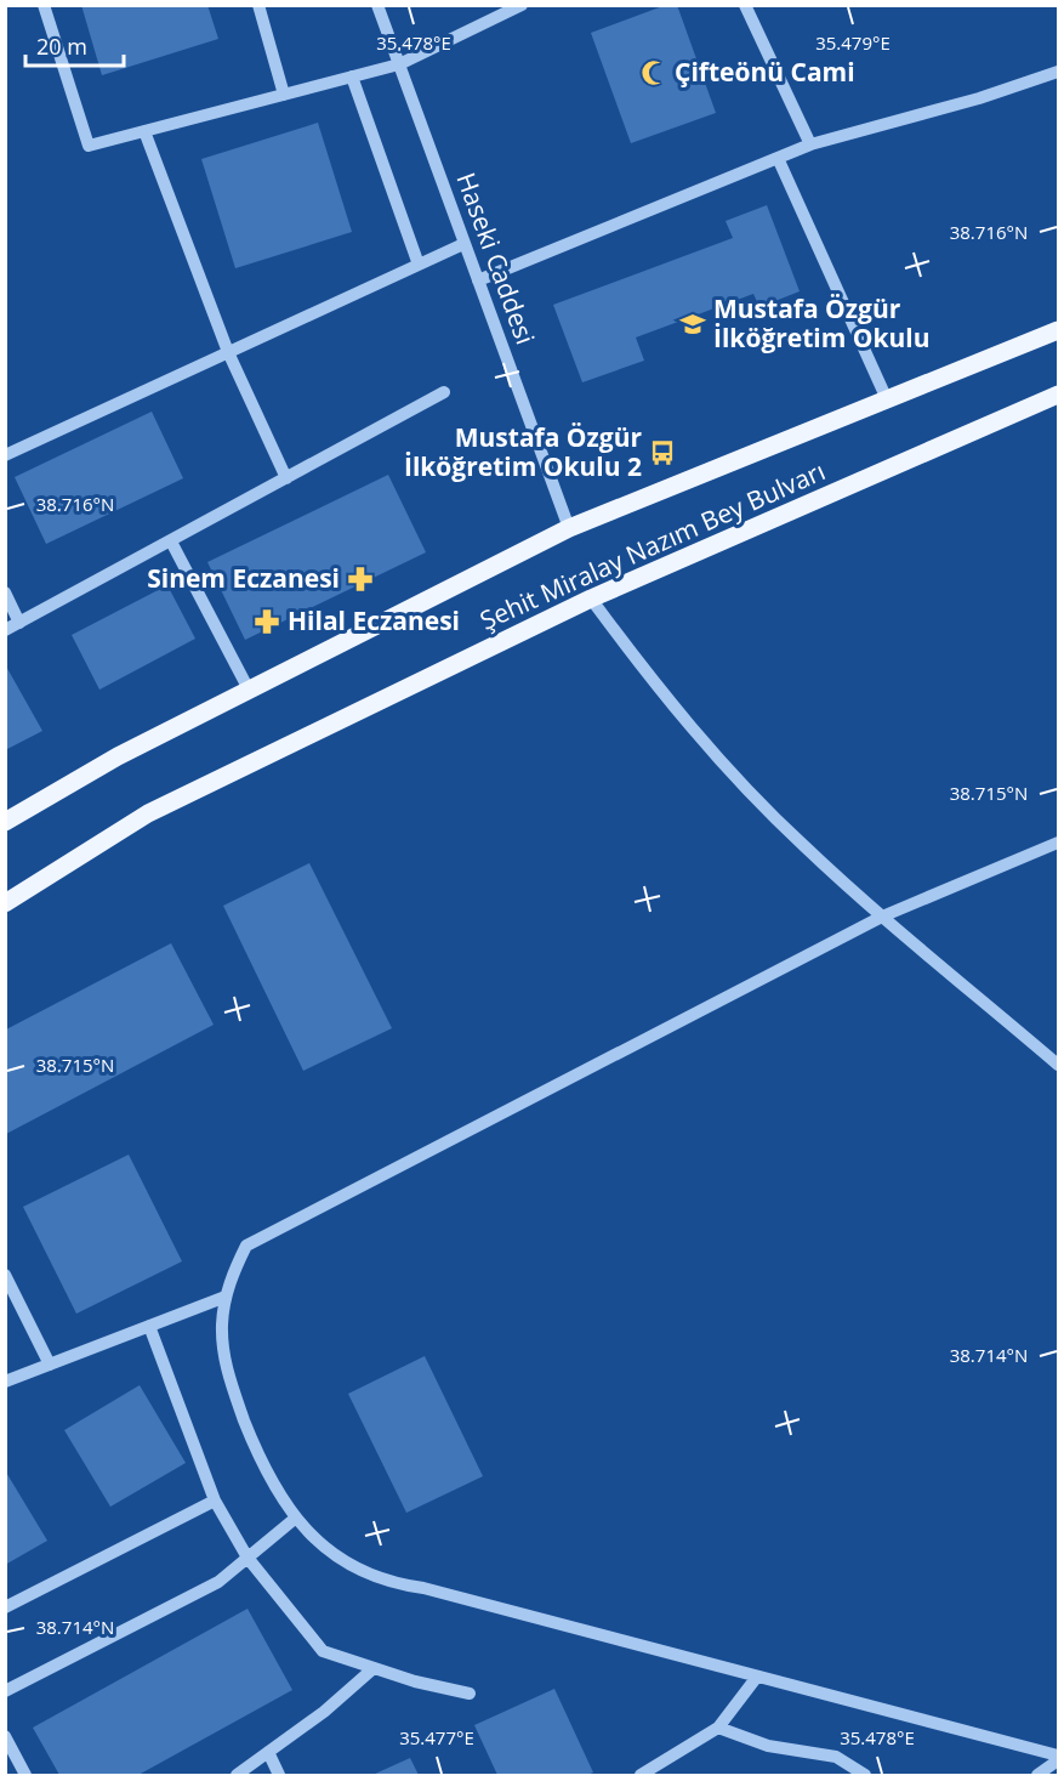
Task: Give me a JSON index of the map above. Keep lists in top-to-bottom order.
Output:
{
  "streets": {
    "main road": ["Şehit Miralay Nazım Bey Bulvarı"],
    "street": ["Haseki Caddesi"]
  },
  "crossings": [
    ["Haseki Caddesi", "Şehit Miralay Nazım Bey Bulvarı"]
  ],
  "places": {
    "mosque": ["Çifteönü Cami"],
    "school or university": ["Mustafa Özgür İlköğretim Okulu"],
    "bus stop": ["Mustafa Özgür İlköğretim Okulu 2"],
    "pharmacy": ["Sinem Eczanesi", "Hilal Eczanesi"]
  },
  "scale_bar": "20 m",
  "coordinates": [
    "35.478°E",
    "35.479°E",
    "38.716°N",
    "38.715°N",
    "38.714°N",
    "35.477°E"
  ]
}
